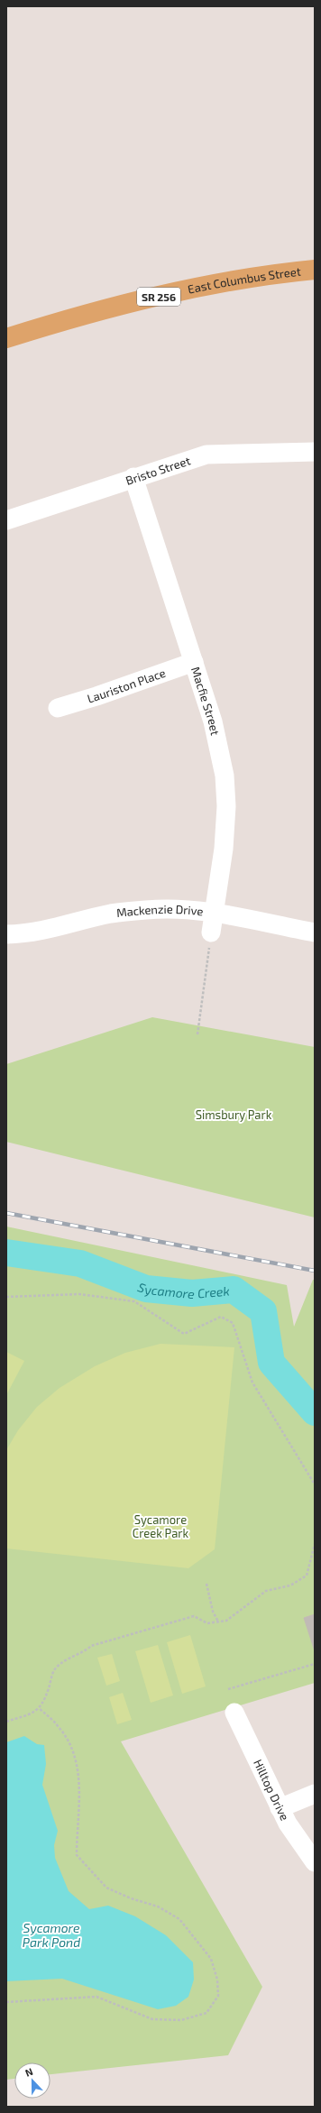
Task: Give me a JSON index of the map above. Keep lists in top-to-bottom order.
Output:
{
  "streets": {
    "main road": ["East Columbus Street", "SR 256"],
    "street": [
      "Bristo Street",
      "Lauriston Place",
      "Macfie Street",
      "Mackenzie Drive",
      "Hilltop Drive"
    ]
  },
  "crossings": [
    ["Bristo Street", "Macfie Street"],
    ["Lauriston Place", "Macfie Street"],
    ["Macfie Street", "Mackenzie Drive"]
  ],
  "water": ["Sycamore Creek", "Sycamore Park Pond"],
  "parks": ["Simsbury Park", "Sycamore Creek Park"],
  "north": "top"
}
